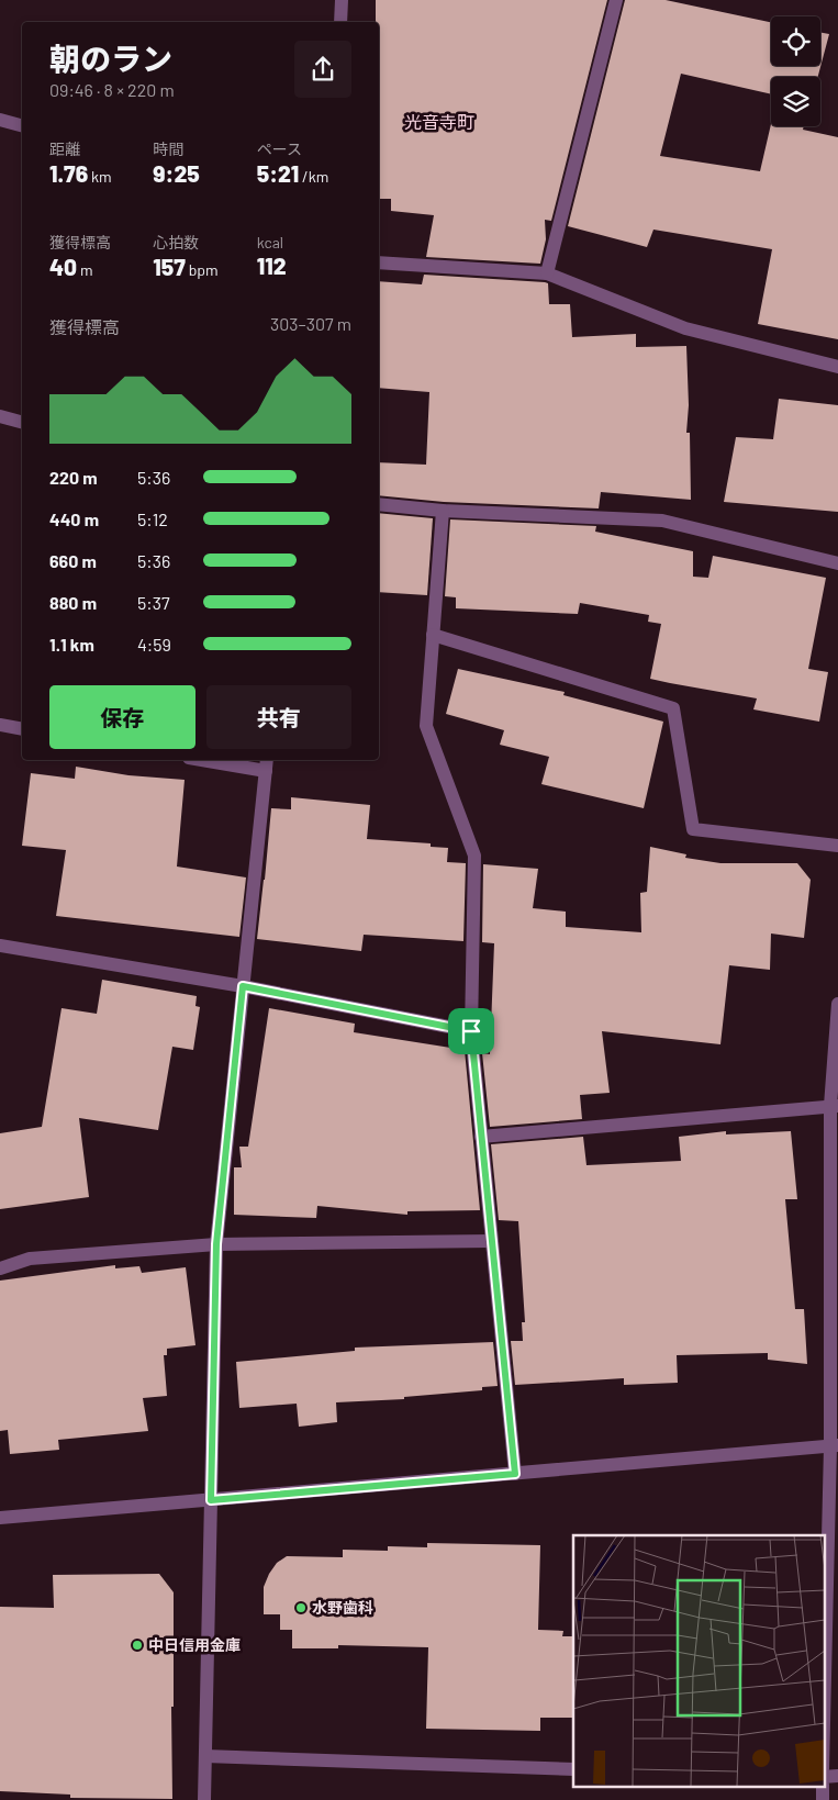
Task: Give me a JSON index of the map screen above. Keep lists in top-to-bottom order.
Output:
{
  "districts": ["光音寺町"],
  "places": ["水野歯科", "中日信用金庫"],
  "page": {
    "heading": ["朝のラン", "09:46 · 8 × 220 m"],
    "stats": [
      ["距離", "1.76 km"],
      ["時間", "9:25"],
      ["ペース", "5:21 /km"],
      ["獲得標高", "40 m"],
      ["心拍数", "157 bpm"],
      ["kcal", "112"]
    ],
    "chart": ["獲得標高", "303–307 m"],
    "list": [
      {
        "name": "220 m",
        "note": "5:36"
      },
      {
        "name": "440 m",
        "note": "5:12"
      },
      {
        "name": "660 m",
        "note": "5:36"
      },
      {
        "name": "880 m",
        "note": "5:37"
      },
      {
        "name": "1.1 km",
        "note": "4:59"
      }
    ],
    "buttons": ["保存", "共有"]
  }
}
